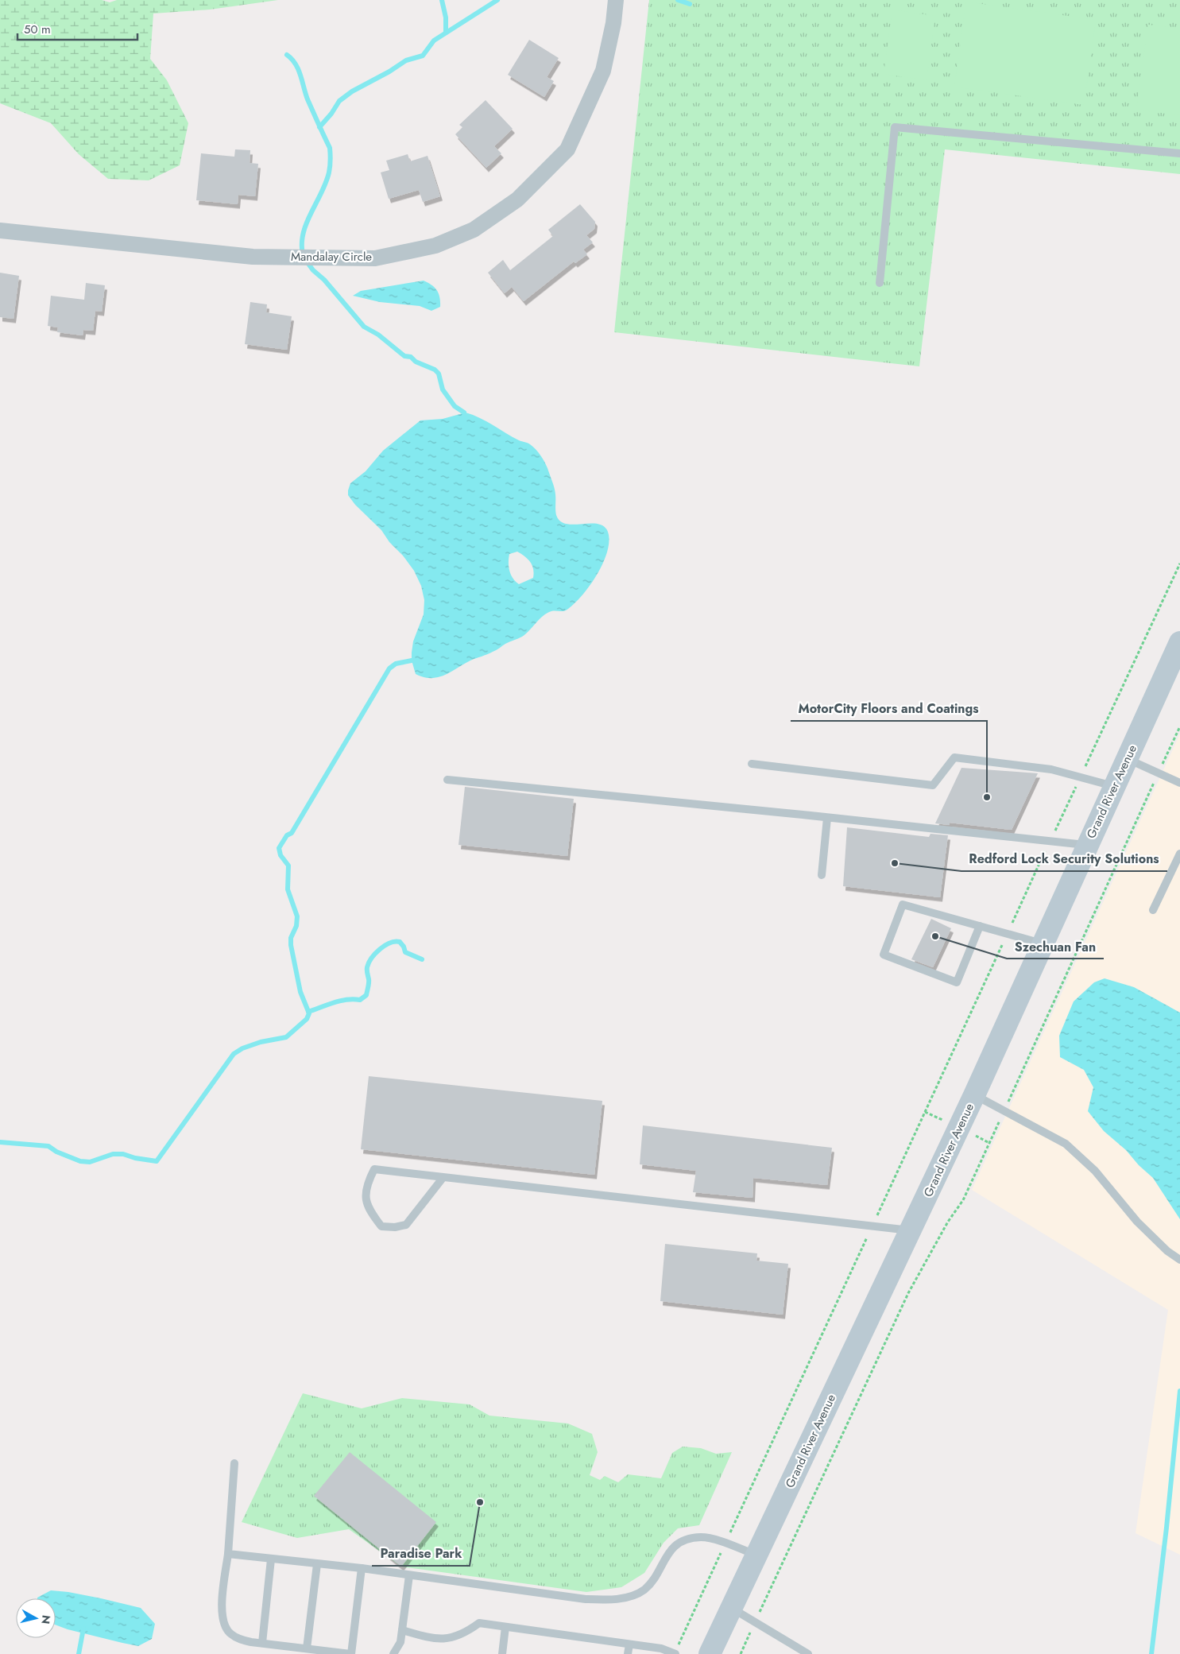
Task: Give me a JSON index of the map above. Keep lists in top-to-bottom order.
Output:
{
  "streets": {
    "main road": ["Grand River Avenue"],
    "street": ["Mandalay Circle"]
  },
  "places": [
    "MotorCity Floors and Coatings",
    "Redford Lock Security Solutions",
    "Szechuan Fan",
    "Paradise Park"
  ],
  "scale_bar": "50 m",
  "north": "right"
}
